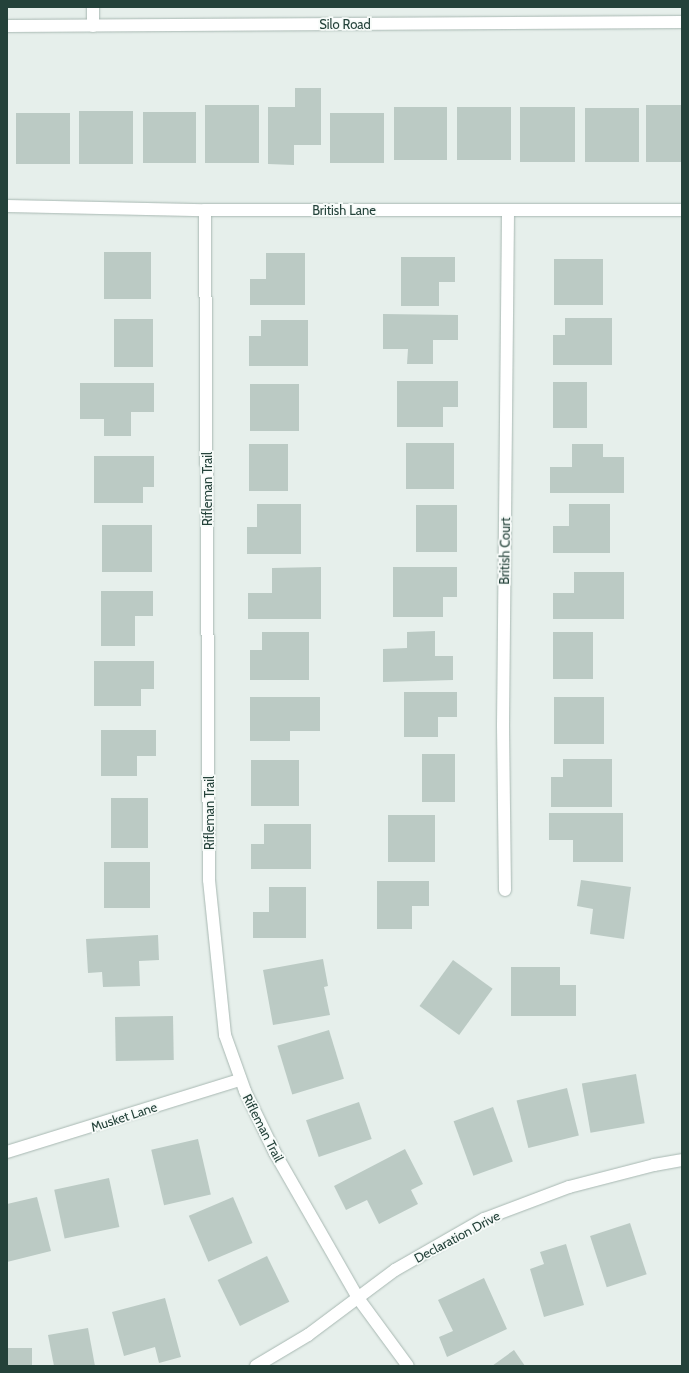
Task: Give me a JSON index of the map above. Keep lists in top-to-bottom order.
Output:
{
  "streets": {
    "street": [
      "Silo Road",
      "British Lane",
      "Rifleman Trail",
      "British Court",
      "Musket Lane",
      "Declaration Drive"
    ]
  },
  "crossings": [
    ["British Lane", "Rifleman Trail"],
    ["British Lane", "British Court"],
    ["Rifleman Trail", "Musket Lane"],
    ["Rifleman Trail", "Declaration Drive"]
  ]
}
